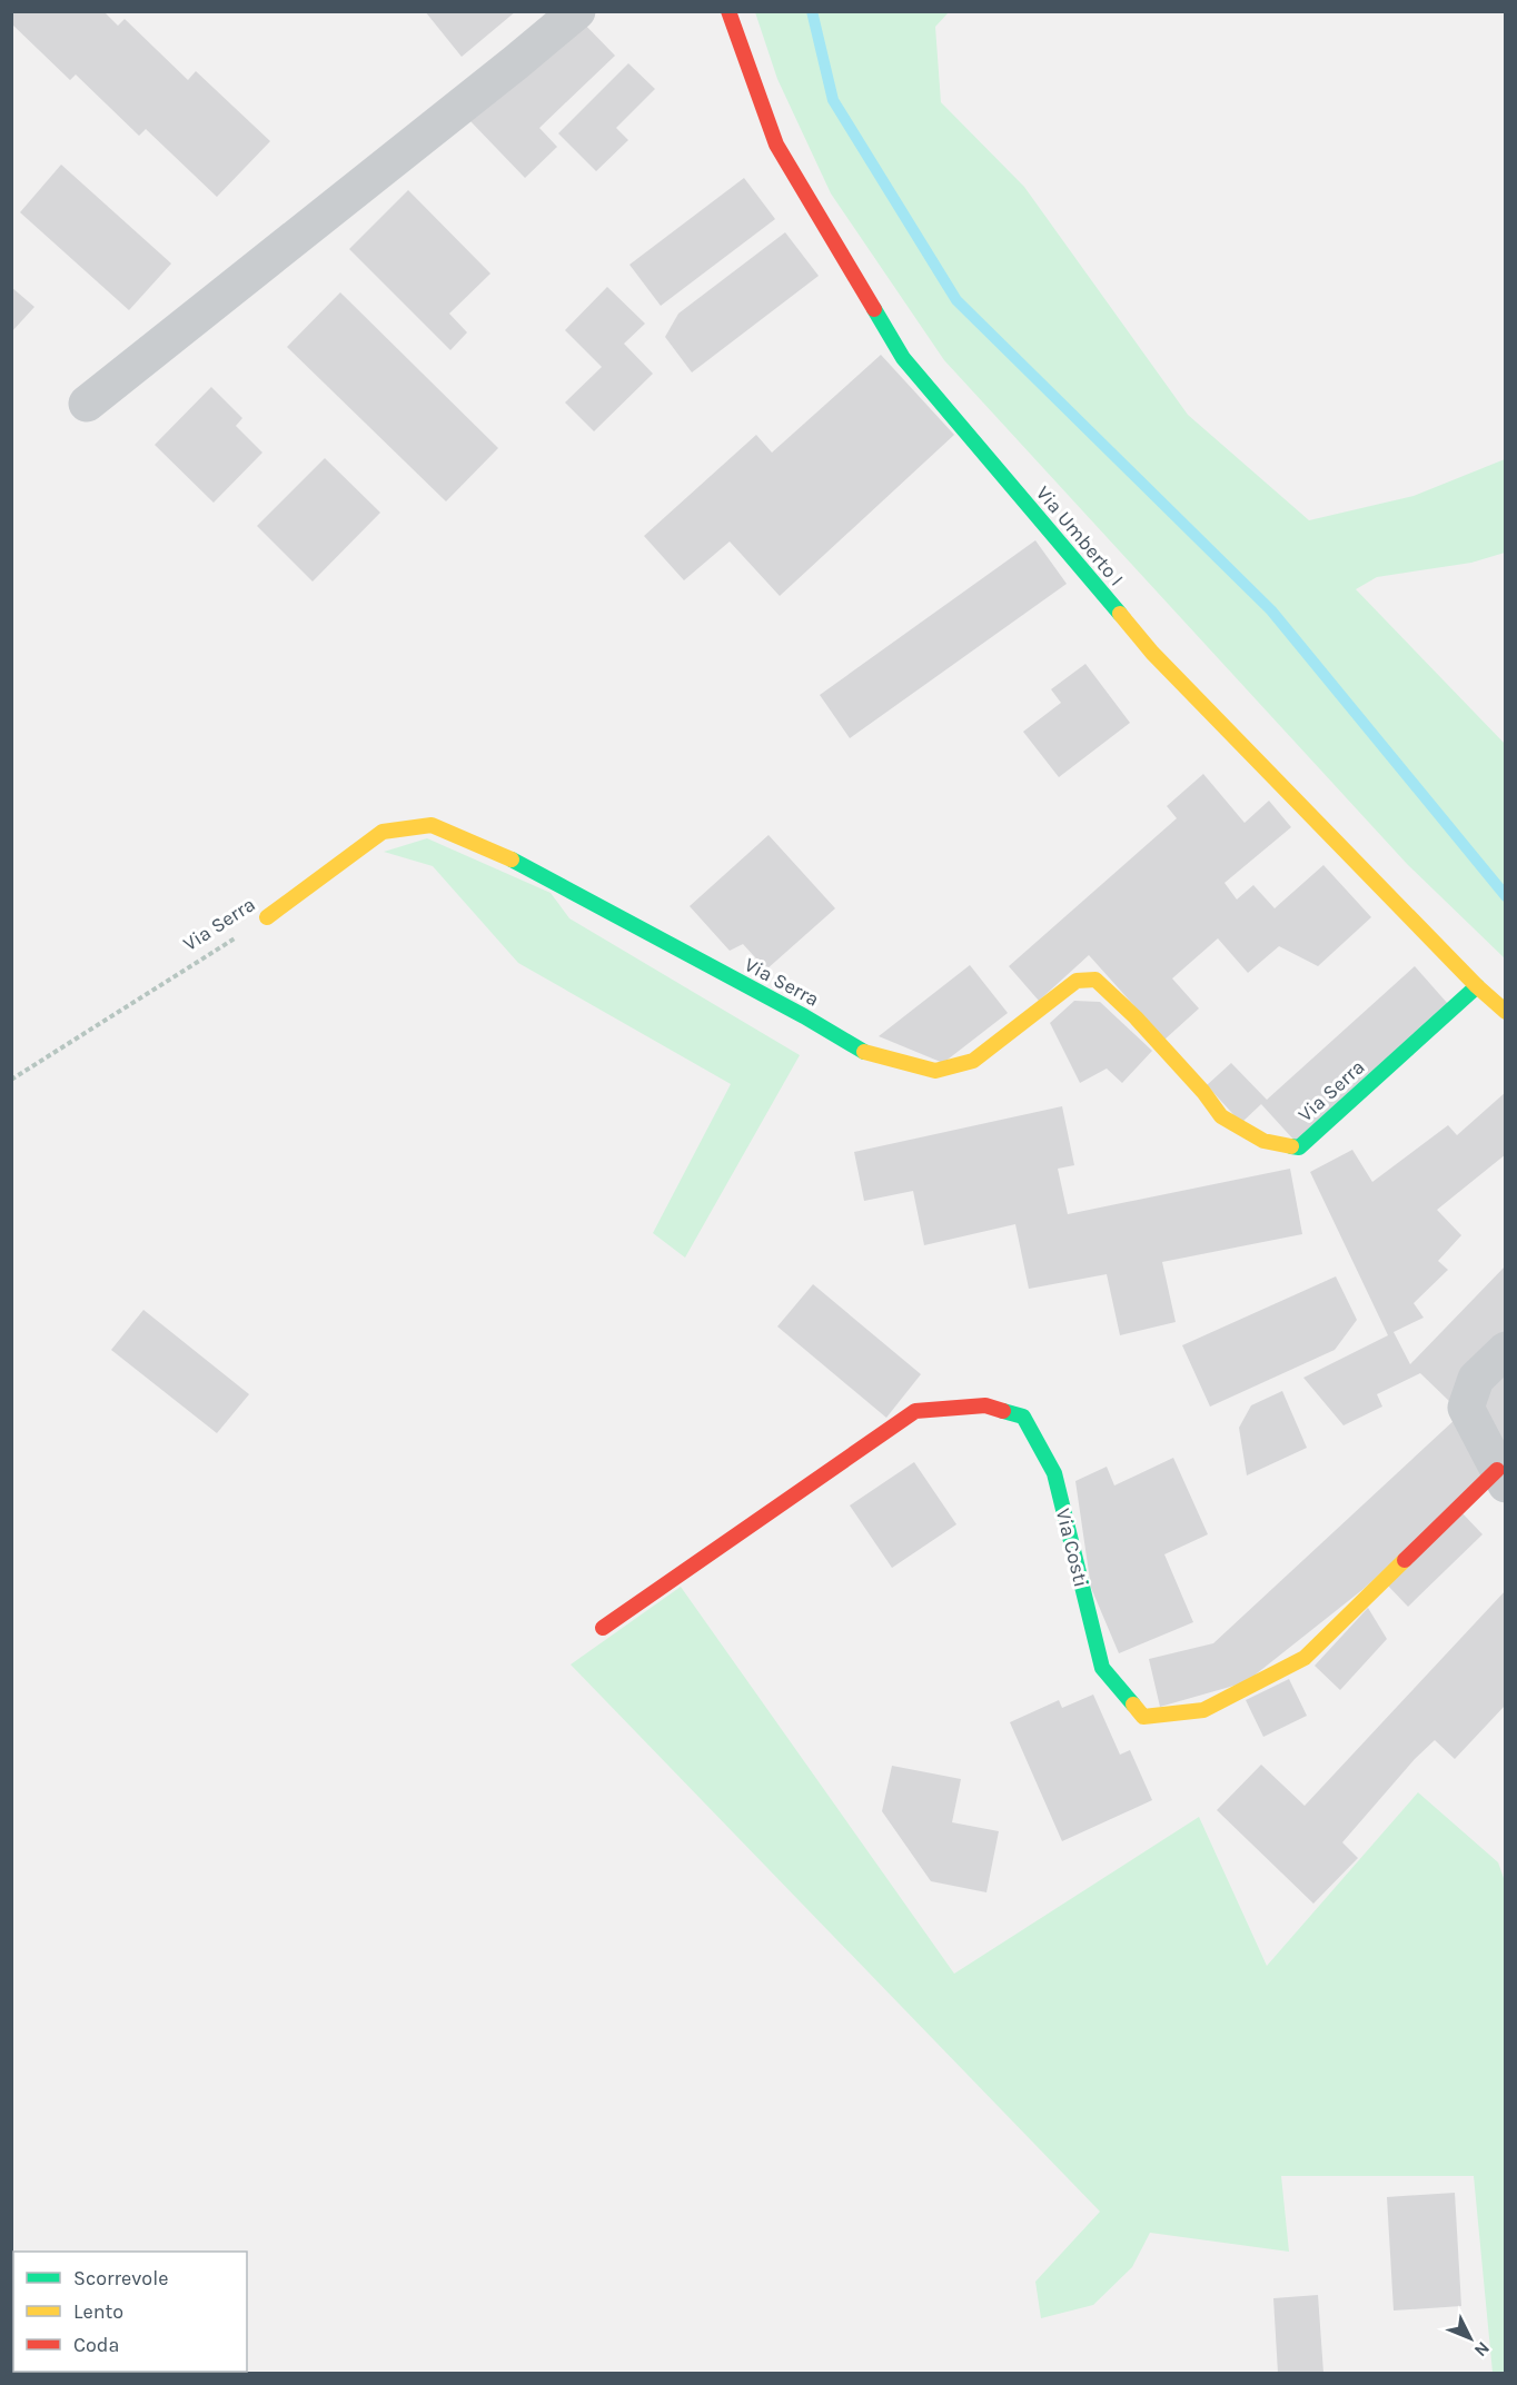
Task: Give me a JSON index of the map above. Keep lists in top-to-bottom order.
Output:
{
  "streets": {
    "street": ["Via Umberto I", "Via Serra", "Via Costi"]
  },
  "crossings": [
    ["Via Umberto I", "Via Serra"]
  ],
  "legend": ["Scorrevole", "Lento", "Coda"],
  "north": "bottom right"
}
